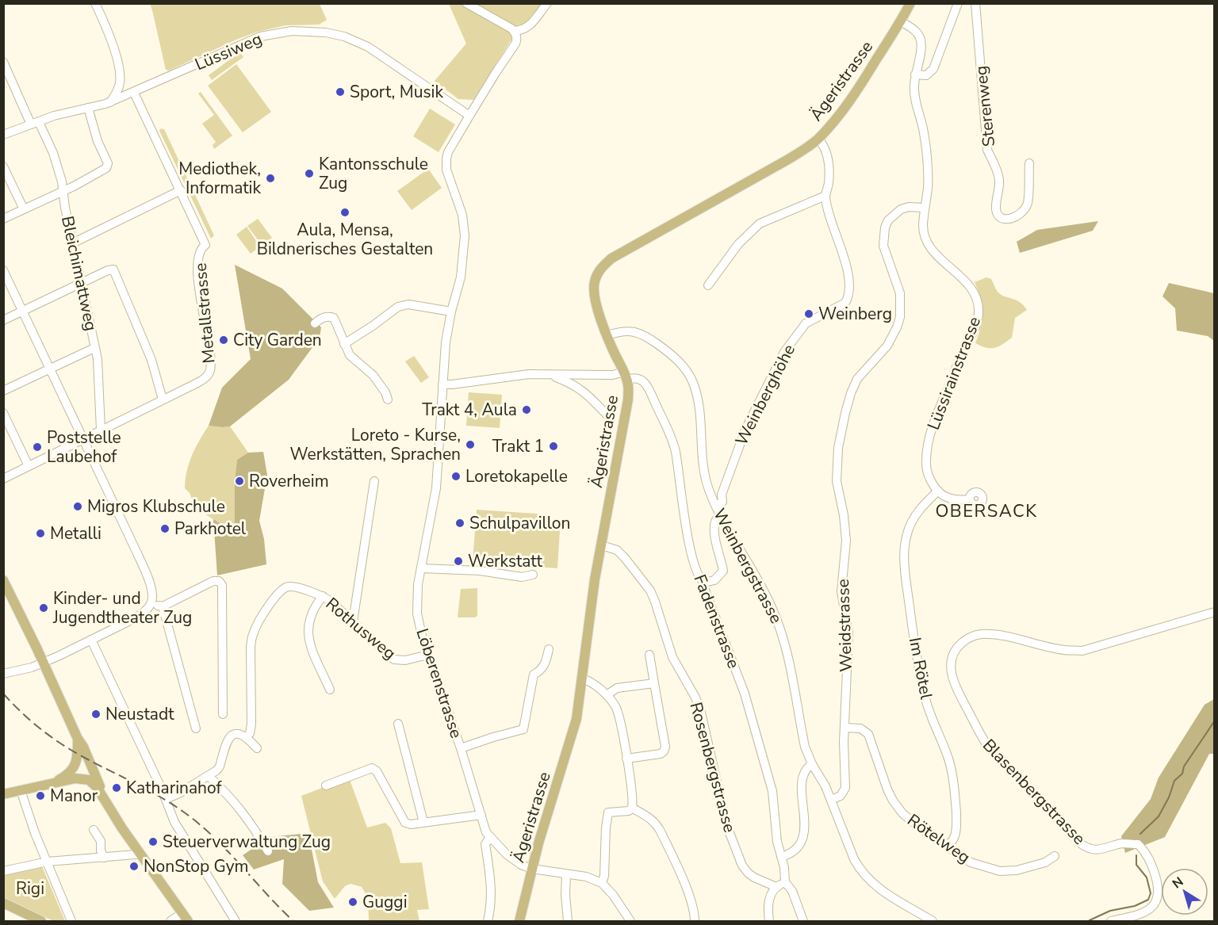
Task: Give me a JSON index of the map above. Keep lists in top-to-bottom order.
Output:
{
  "streets": {
    "main road": ["Ägeristrasse"],
    "street": [
      "Lüssiweg",
      "Sterenweg",
      "Bleichimattweg",
      "Metallstrasse",
      "Lüssirainstrasse",
      "Weinberghöhe",
      "Weinbergstrasse",
      "Fadenstrasse",
      "Weidstrasse",
      "Rothusweg",
      "Im Rötel",
      "Löberenstrasse",
      "Rosenbergstrasse",
      "Blasenbergstrasse",
      "Rötelweg"
    ]
  },
  "crossings": [
    ["Lüssiweg", "Bleichimattweg"],
    ["Lüssiweg", "Löberenstrasse"],
    ["Ägeristrasse", "Lüssirainstrasse"],
    ["Ägeristrasse", "Weinbergstrasse"],
    ["Ägeristrasse", "Fadenstrasse"],
    ["Ägeristrasse", "Löberenstrasse"],
    ["Ägeristrasse", "Rosenbergstrasse"],
    ["Bleichimattweg", "Metallstrasse"],
    ["Lüssirainstrasse", "Weidstrasse"],
    ["Lüssirainstrasse", "Im Rötel"],
    ["Weinberghöhe", "Weinbergstrasse"],
    ["Weinbergstrasse", "Weidstrasse"],
    ["Weidstrasse", "Rötelweg"],
    ["Rothusweg", "Löberenstrasse"],
    ["Im Rötel", "Rötelweg"]
  ],
  "districts": ["OBERSACK"],
  "parks": ["Rigi"],
  "places": [
    "Sport, Musik",
    "Kantonsschule Zug",
    "Mediothek, Informatik",
    "Aula, Mensa, Bildnerisches Gestalten",
    "Weinberg",
    "City Garden",
    "Trakt 4, Aula",
    "Loreto - Kurse, Werkstätten, Sprachen",
    "Trakt 1",
    "Poststelle Laubehof",
    "Loretokapelle",
    "Roverheim",
    "Migros Klubschule",
    "Schulpavillon",
    "Parkhotel",
    "Metalli",
    "Werkstatt",
    "Kinder- und Jugendtheater Zug",
    "Neustadt",
    "Katharinahof",
    "Manor",
    "Steuerverwaltung Zug",
    "NonStop Gym",
    "Guggi"
  ],
  "north": "top left"
}
